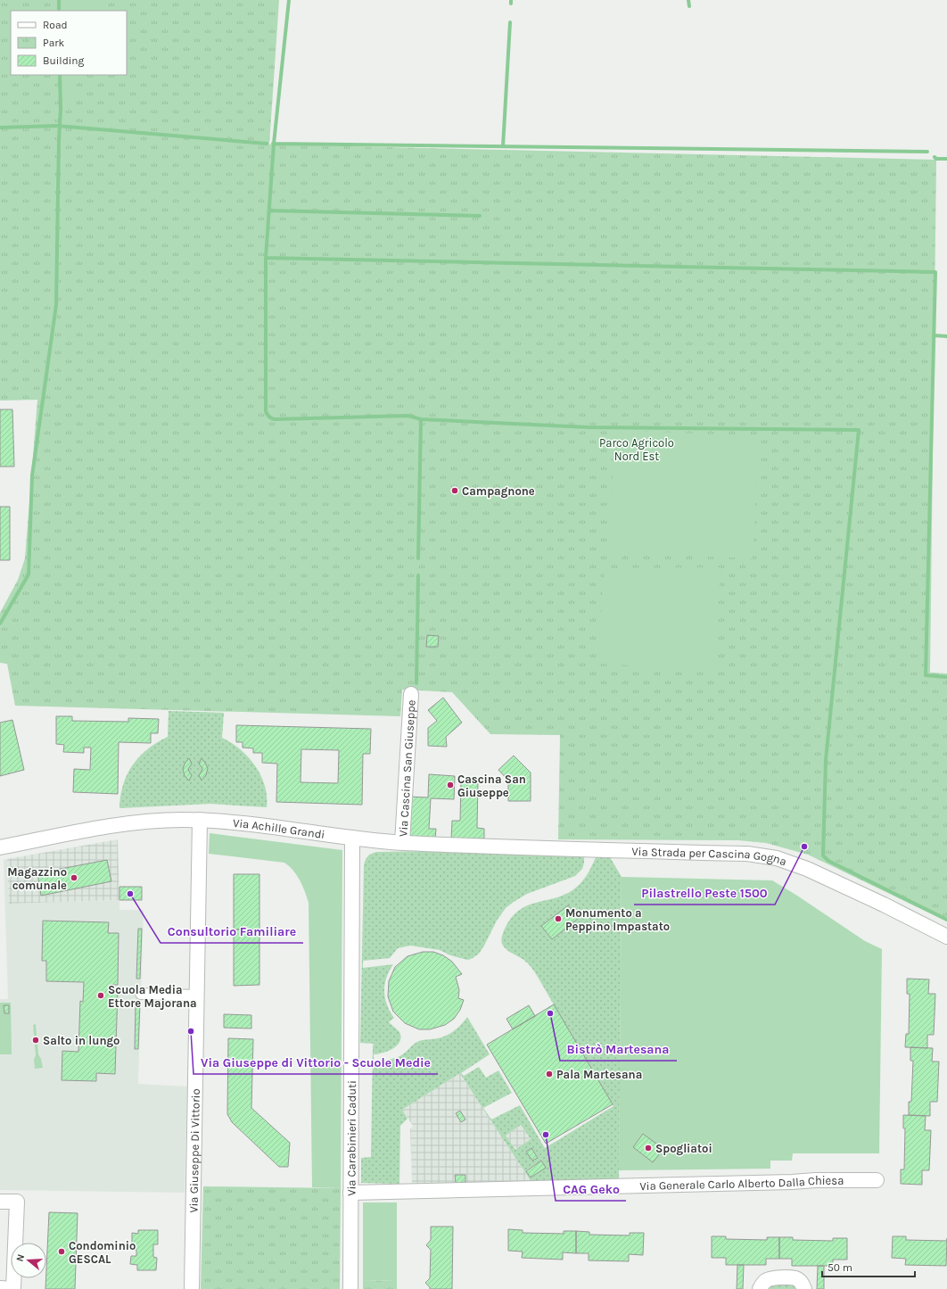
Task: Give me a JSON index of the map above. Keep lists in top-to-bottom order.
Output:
{
  "streets": {
    "street": [
      "Via Cascina San Giuseppe",
      "Via Achille Grandi",
      "Via Strada per Cascina Gogna",
      "Via Carabinieri Caduti",
      "Via Giuseppe Di Vittorio",
      "Via Generale Carlo Alberto Dalla Chiesa"
    ]
  },
  "crossings": [
    ["Via Cascina San Giuseppe", "Via Achille Grandi"],
    ["Via Achille Grandi", "Via Strada per Cascina Gogna"],
    ["Via Achille Grandi", "Via Carabinieri Caduti"],
    ["Via Achille Grandi", "Via Giuseppe Di Vittorio"],
    ["Via Carabinieri Caduti", "Via Generale Carlo Alberto Dalla Chiesa"]
  ],
  "parks": ["Parco Agricolo Nord Est"],
  "places": [
    "Campagnone",
    "Cascina San Giuseppe",
    "Pilastrello Peste 1500",
    "Magazzino comunale",
    "Consultorio Familiare",
    "Monumento a Peppino Impastato",
    "Scuola Media Ettore Majorana",
    "Bistrò Martesana",
    "Via Giuseppe di Vittorio - Scuole Medie",
    "Salto in lungo",
    "Pala Martesana",
    "CAG Geko",
    "Spogliatoi",
    "Condominio GESCAL"
  ],
  "legend": ["Road", "Park", "Building"],
  "scale_bar": "50 m",
  "north": "left"
}
